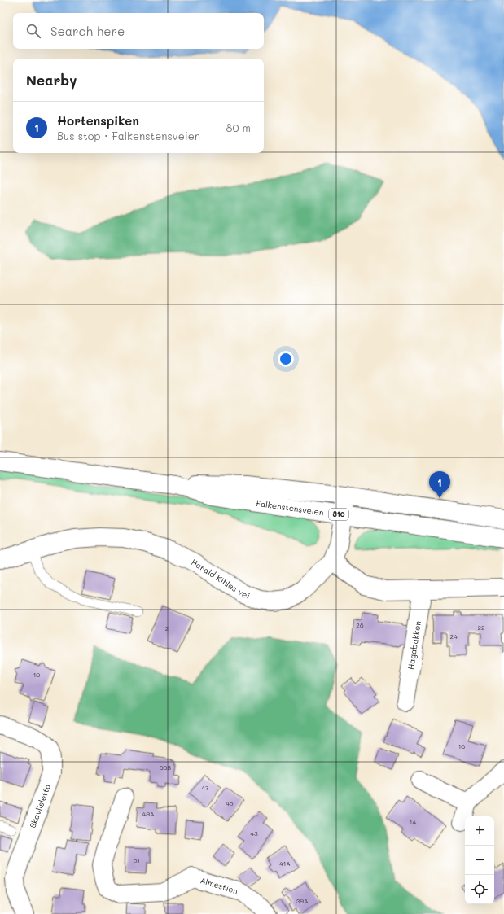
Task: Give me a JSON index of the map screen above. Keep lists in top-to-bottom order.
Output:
{
  "streets": {
    "street": [
      "Falkenstensveien",
      "310",
      "Harald Kihles vei",
      "Hagabakken",
      "Skavlisletta",
      "Almestien"
    ]
  },
  "crossings": [
    ["Falkenstensveien", "Harald Kihles vei"]
  ],
  "house_numbers": [
    "28",
    "22",
    "2",
    "24",
    "10",
    "18",
    "88B",
    "47",
    "45",
    "49A",
    "14",
    "43",
    "51",
    "41A",
    "39A"
  ],
  "page": {
    "search": "Search here",
    "heading": "Nearby",
    "list": [
      {
        "mark": "1",
        "name": "Hortenspiken",
        "note": "Bus stop · Falkenstensveien",
        "value": "80 m"
      }
    ],
    "pins": "1",
    "map_buttons": ["+", "−"]
  }
}
